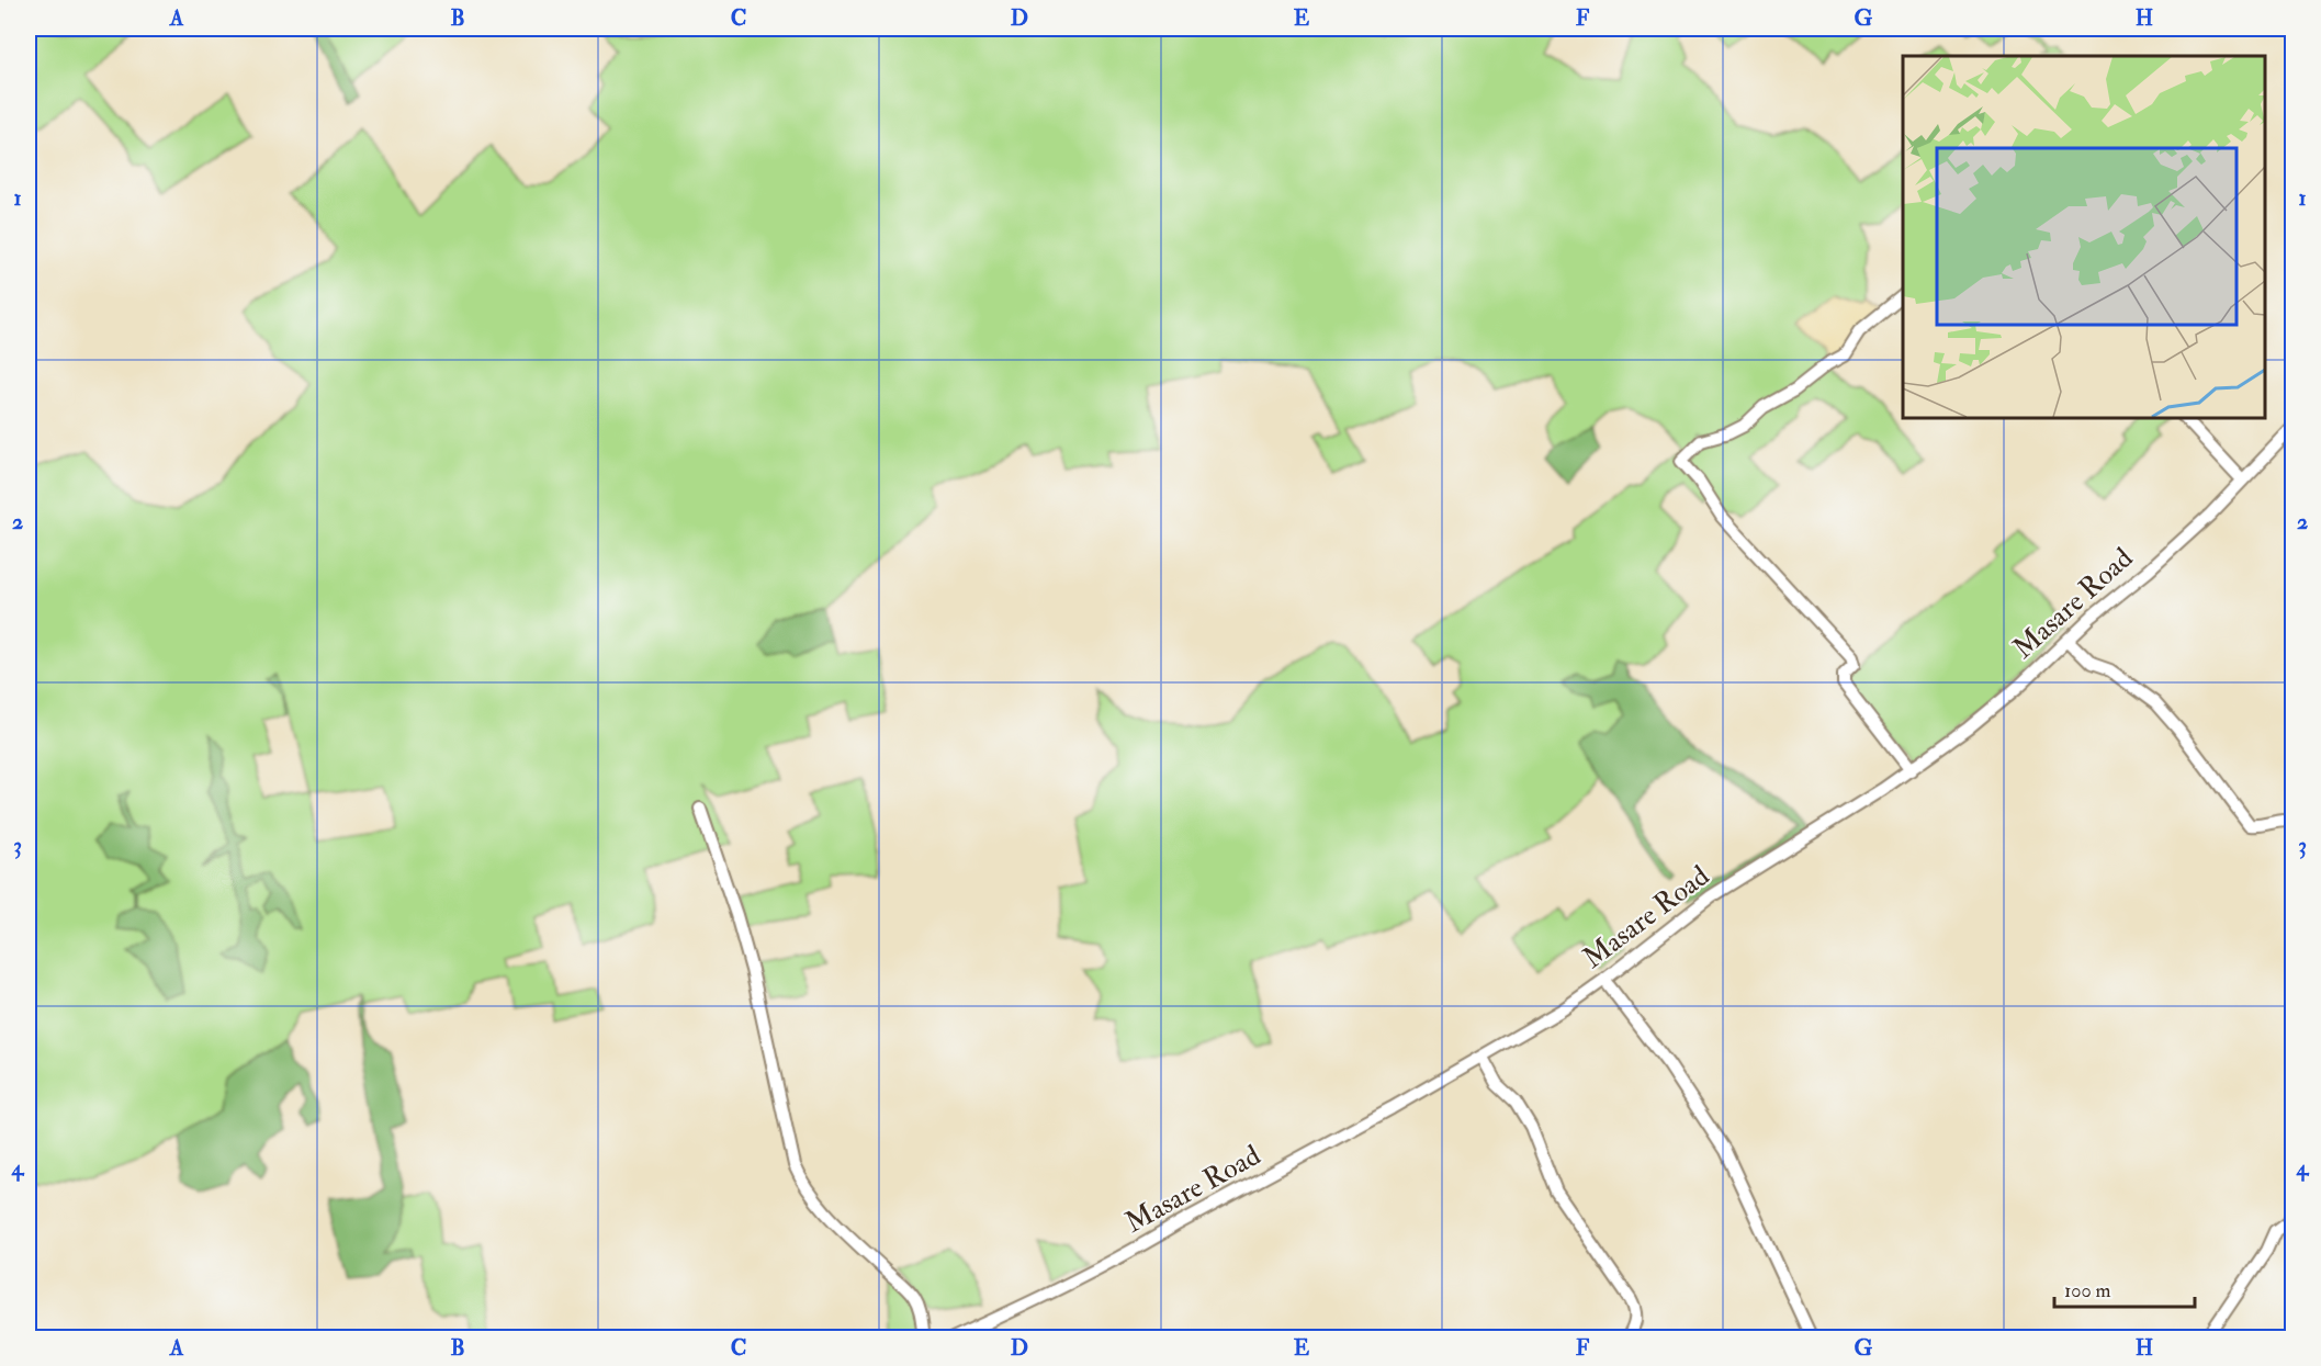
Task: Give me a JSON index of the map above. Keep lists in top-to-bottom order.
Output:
{
  "streets": {
    "street": ["Masare Road"]
  },
  "scale_bar": "100 m",
  "grid": {
    "columns": [
      "A",
      "B",
      "C",
      "D",
      "E",
      "F",
      "G",
      "H"
    ],
    "rows": [
      "1",
      "2",
      "3",
      "4"
    ]
  }
}
